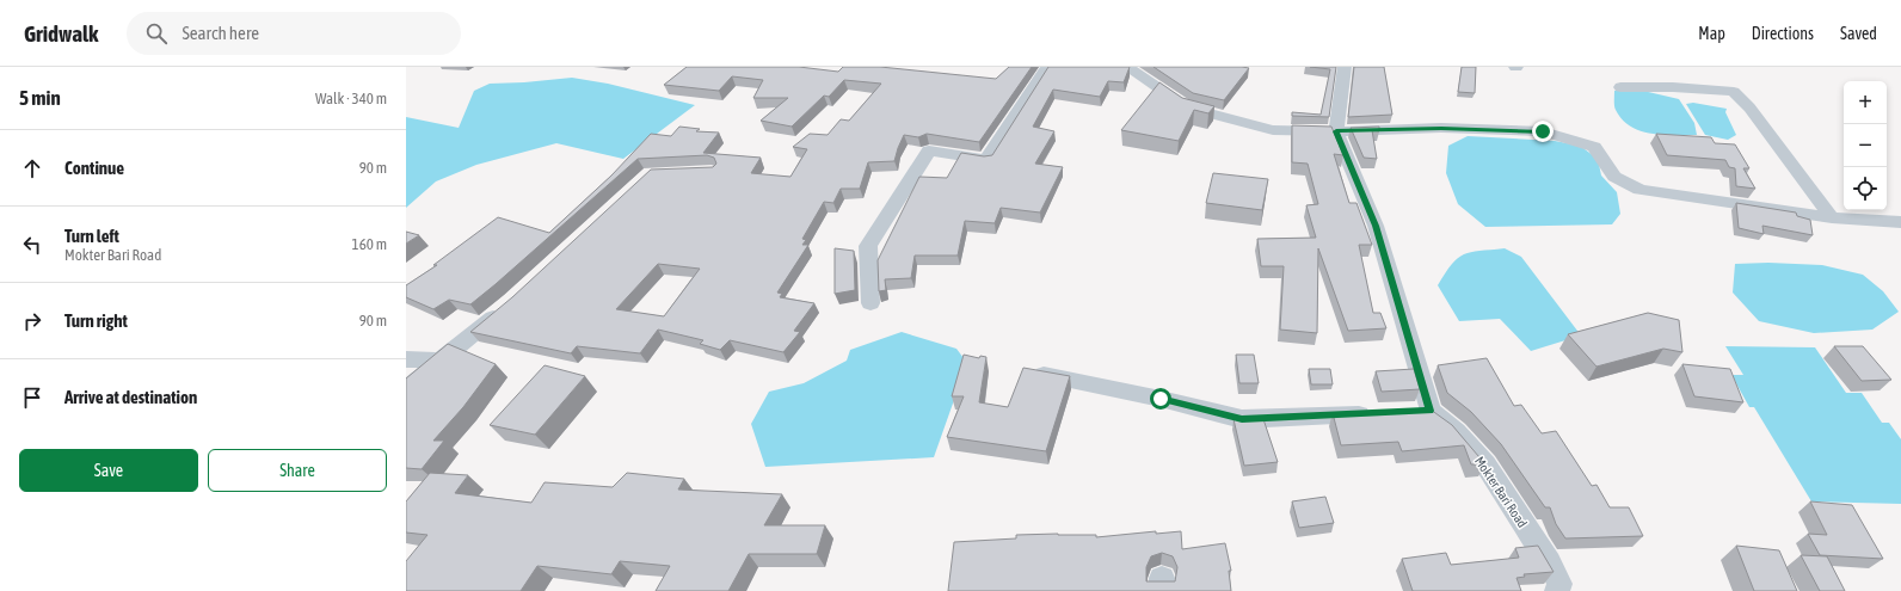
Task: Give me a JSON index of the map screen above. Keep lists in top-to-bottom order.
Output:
{
  "streets": {
    "street": ["Mokter Bari Road"]
  },
  "page": {
    "header": "Gridwalk",
    "search": "Search here",
    "nav": ["Map", "Directions", "Saved"],
    "heading": ["5 min", "Walk · 340 m"],
    "map_buttons": ["+", "−"],
    "list": [
      ["Continue", "90 m"],
      ["Turn left", "Mokter Bari Road", "160 m"],
      ["Turn right", "90 m"],
      "Arrive at destination"
    ],
    "buttons": ["Save", "Share"]
  }
}
